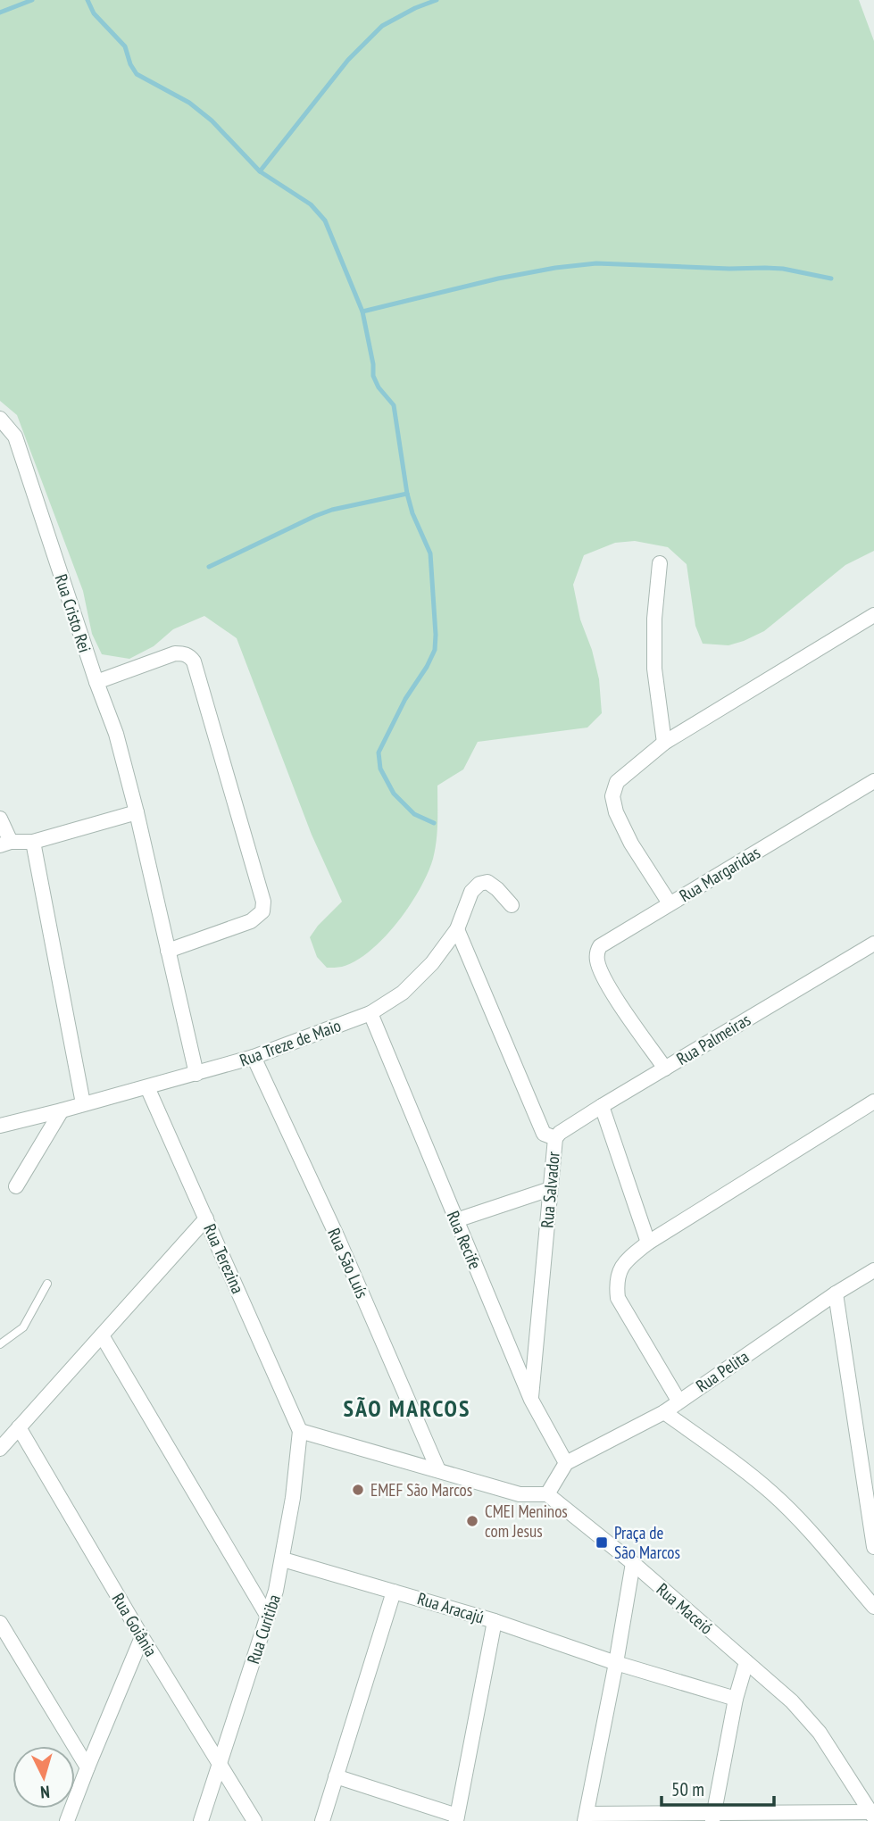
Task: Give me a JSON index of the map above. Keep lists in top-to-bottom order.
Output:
{
  "streets": {
    "street": [
      "Rua Cristo Rei",
      "Rua Margaridas",
      "Rua Palmeiras",
      "Rua Treze de Maio",
      "Rua Salvador",
      "Rua Recife",
      "Rua Terezina",
      "Rua São Luís",
      "Rua Pelita",
      "Rua Aracajú",
      "Rua Maceió",
      "Rua Goiânia",
      "Rua Curitiba"
    ]
  },
  "crossings": [
    ["Rua Cristo Rei", "Rua Treze de Maio"],
    ["Rua Margaridas", "Rua Palmeiras"],
    ["Rua Palmeiras", "Rua Salvador"],
    ["Rua Treze de Maio", "Rua Salvador"],
    ["Rua Treze de Maio", "Rua Recife"],
    ["Rua Treze de Maio", "Rua Terezina"],
    ["Rua Treze de Maio", "Rua São Luís"],
    ["Rua Salvador", "Rua Recife"],
    ["Rua Recife", "Rua Pelita"],
    ["Rua Terezina", "Rua Curitiba"],
    ["Rua Aracajú", "Rua Curitiba"],
    ["Rua Goiânia", "Rua Curitiba"]
  ],
  "districts": ["SÃO MARCOS"],
  "places": {
    "other": ["EMEF São Marcos", "CMEI Meninos com Jesus"],
    "transit": ["Praça de São Marcos"]
  },
  "scale_bar": "50 m",
  "north": "bottom"
}
